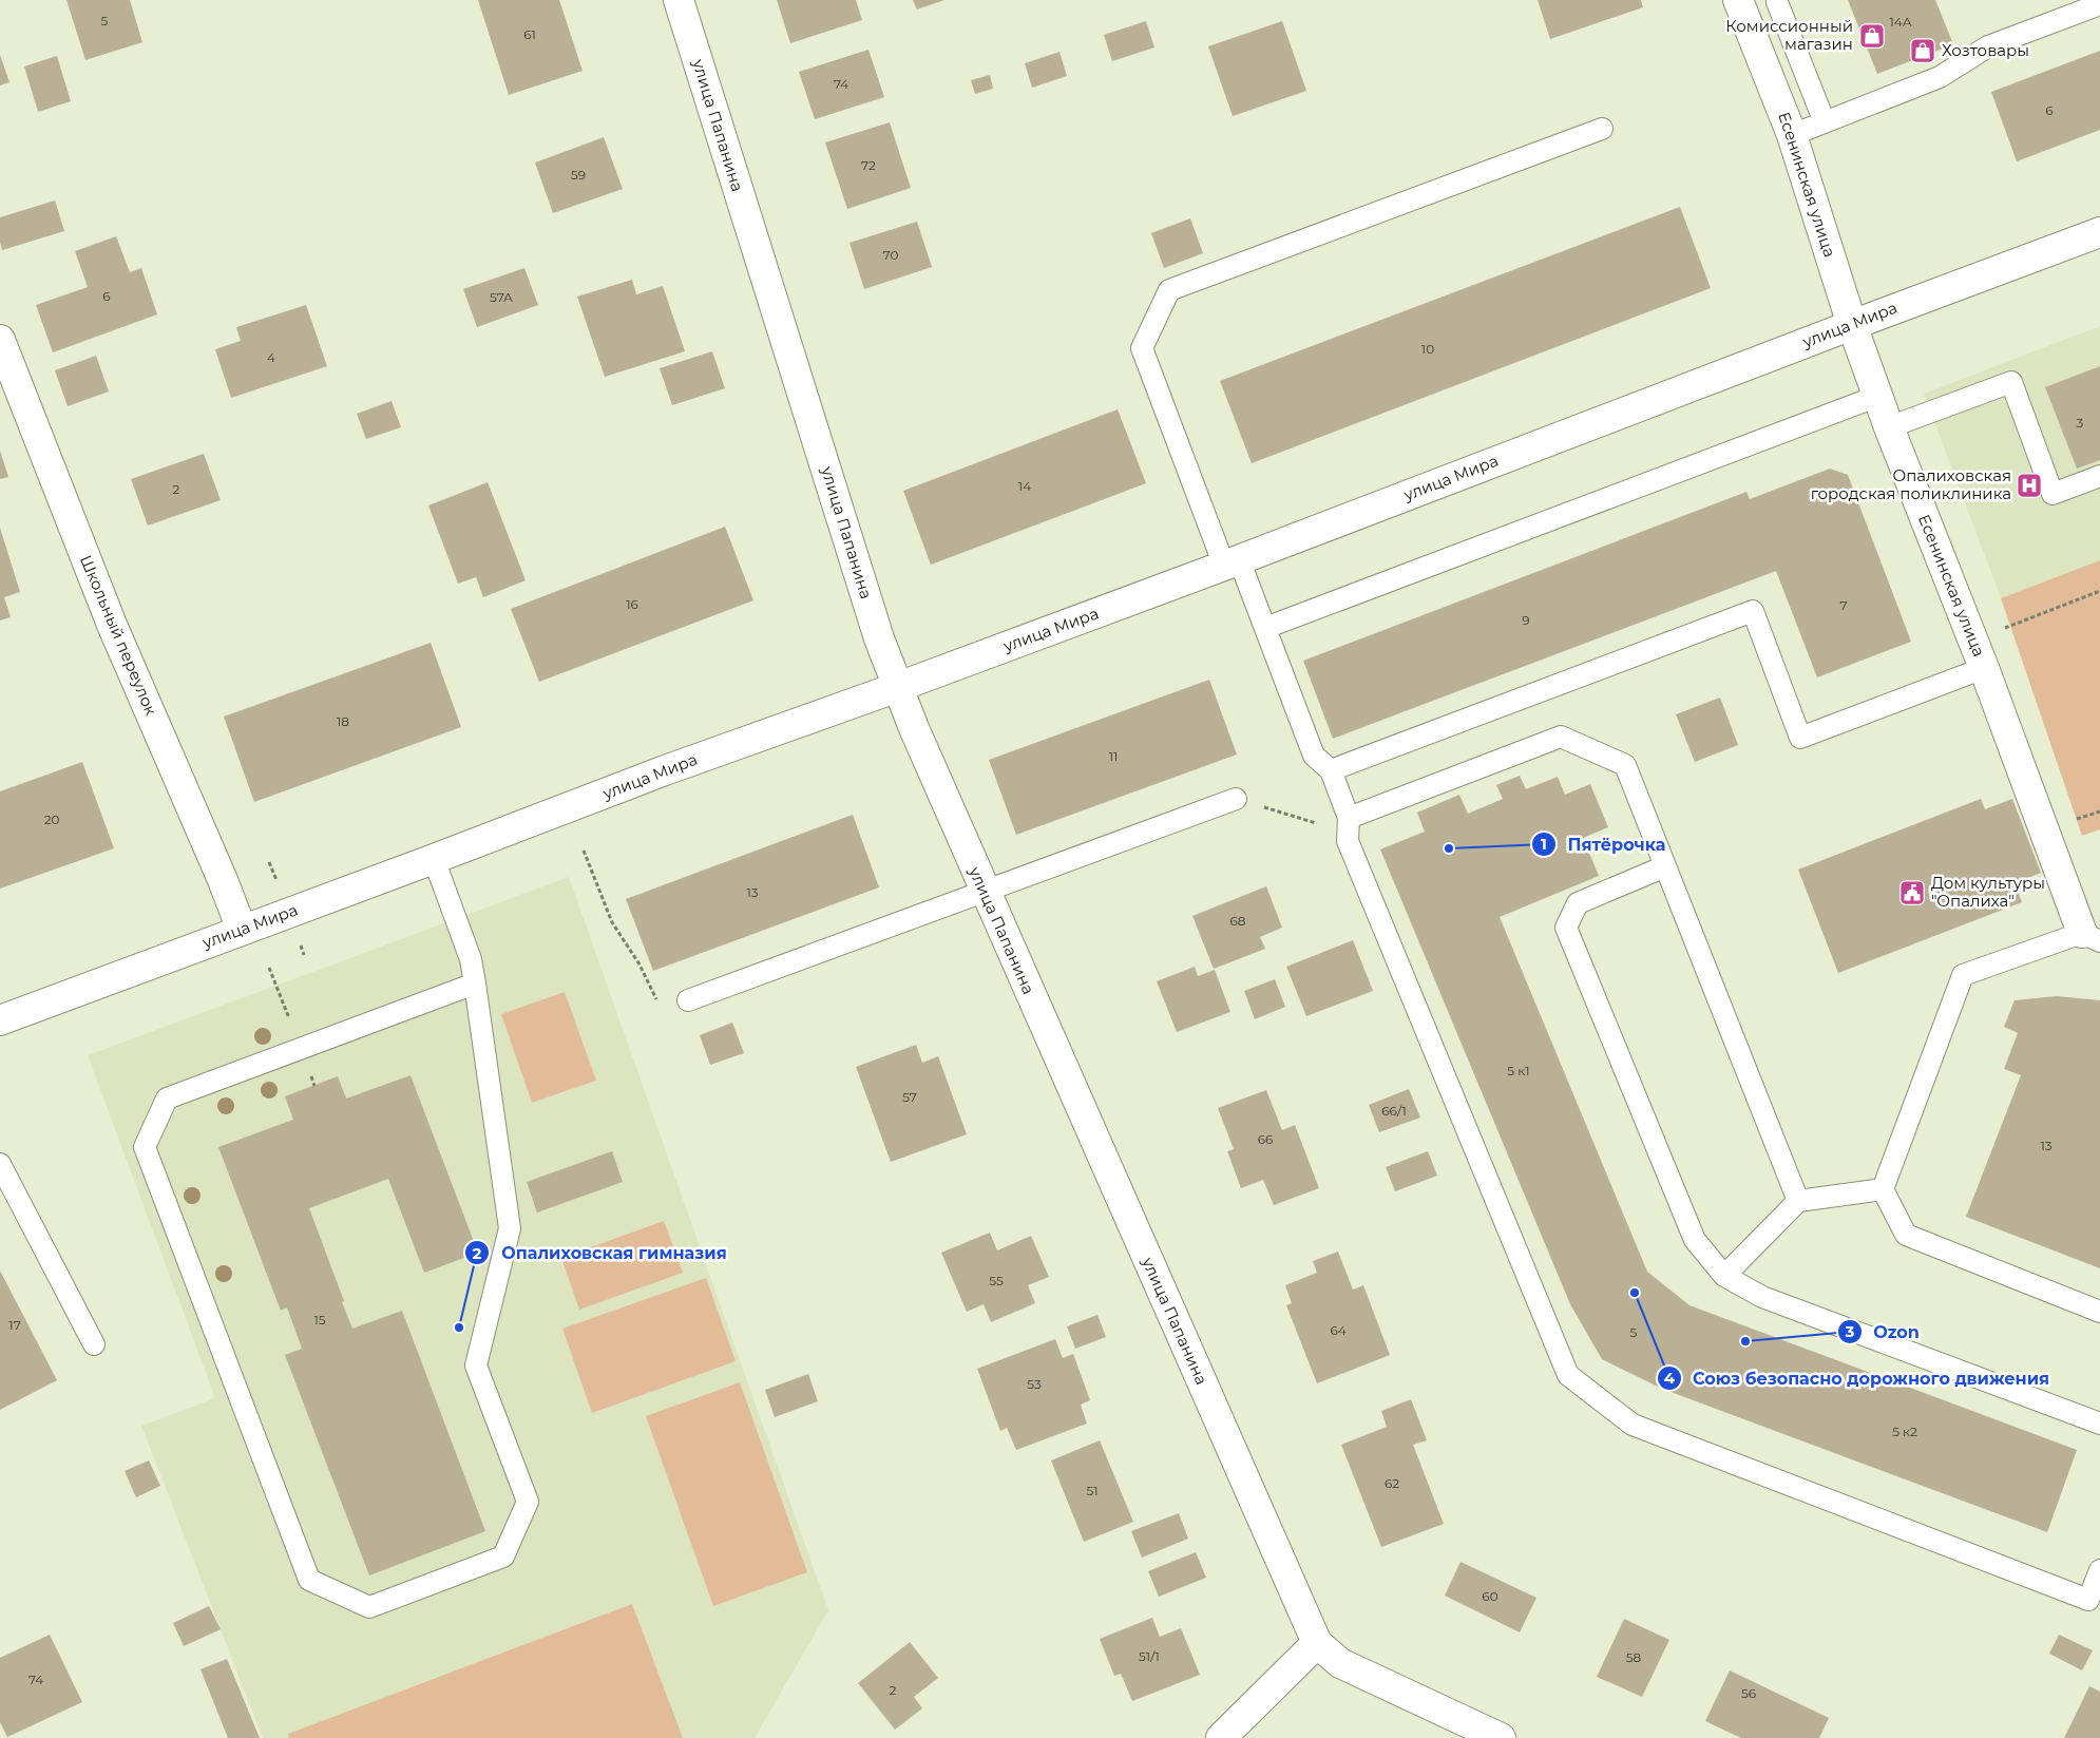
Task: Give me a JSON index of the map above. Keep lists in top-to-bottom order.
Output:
{
  "streets": {
    "street": [
      "улица Папанина",
      "Есенинская улица",
      "улица Мира",
      "Школьный переулок"
    ]
  },
  "crossings": [
    ["улица Папанина", "улица Мира"],
    ["Есенинская улица", "улица Мира"],
    ["улица Мира", "Школьный переулок"]
  ],
  "places": {
    "shop": ["Комиссионный магазин", "Хозтовары"],
    "hospital": ["Опалиховская городская поликлиника"],
    "other": [
      "Пятёрочка",
      "Союз безопасно дорожного движения",
      "Опалиховская гимназия",
      "Ozon"
    ],
    "public building": ["Дом культуры \"Опалиха\""]
  },
  "house_numbers": [
    "5",
    "14А",
    "61",
    "74",
    "6",
    "72",
    "59",
    "70",
    "6",
    "57А",
    "10",
    "4",
    "3",
    "14",
    "2",
    "16",
    "7",
    "9",
    "18",
    "11",
    "20",
    "13",
    "68",
    "5 к1",
    "57",
    "66/1",
    "66",
    "13",
    "55",
    "15",
    "17",
    "64",
    "5",
    "53",
    "5 к2",
    "62",
    "51",
    "60",
    "51/1",
    "58",
    "74",
    "2",
    "56"
  ]
}
